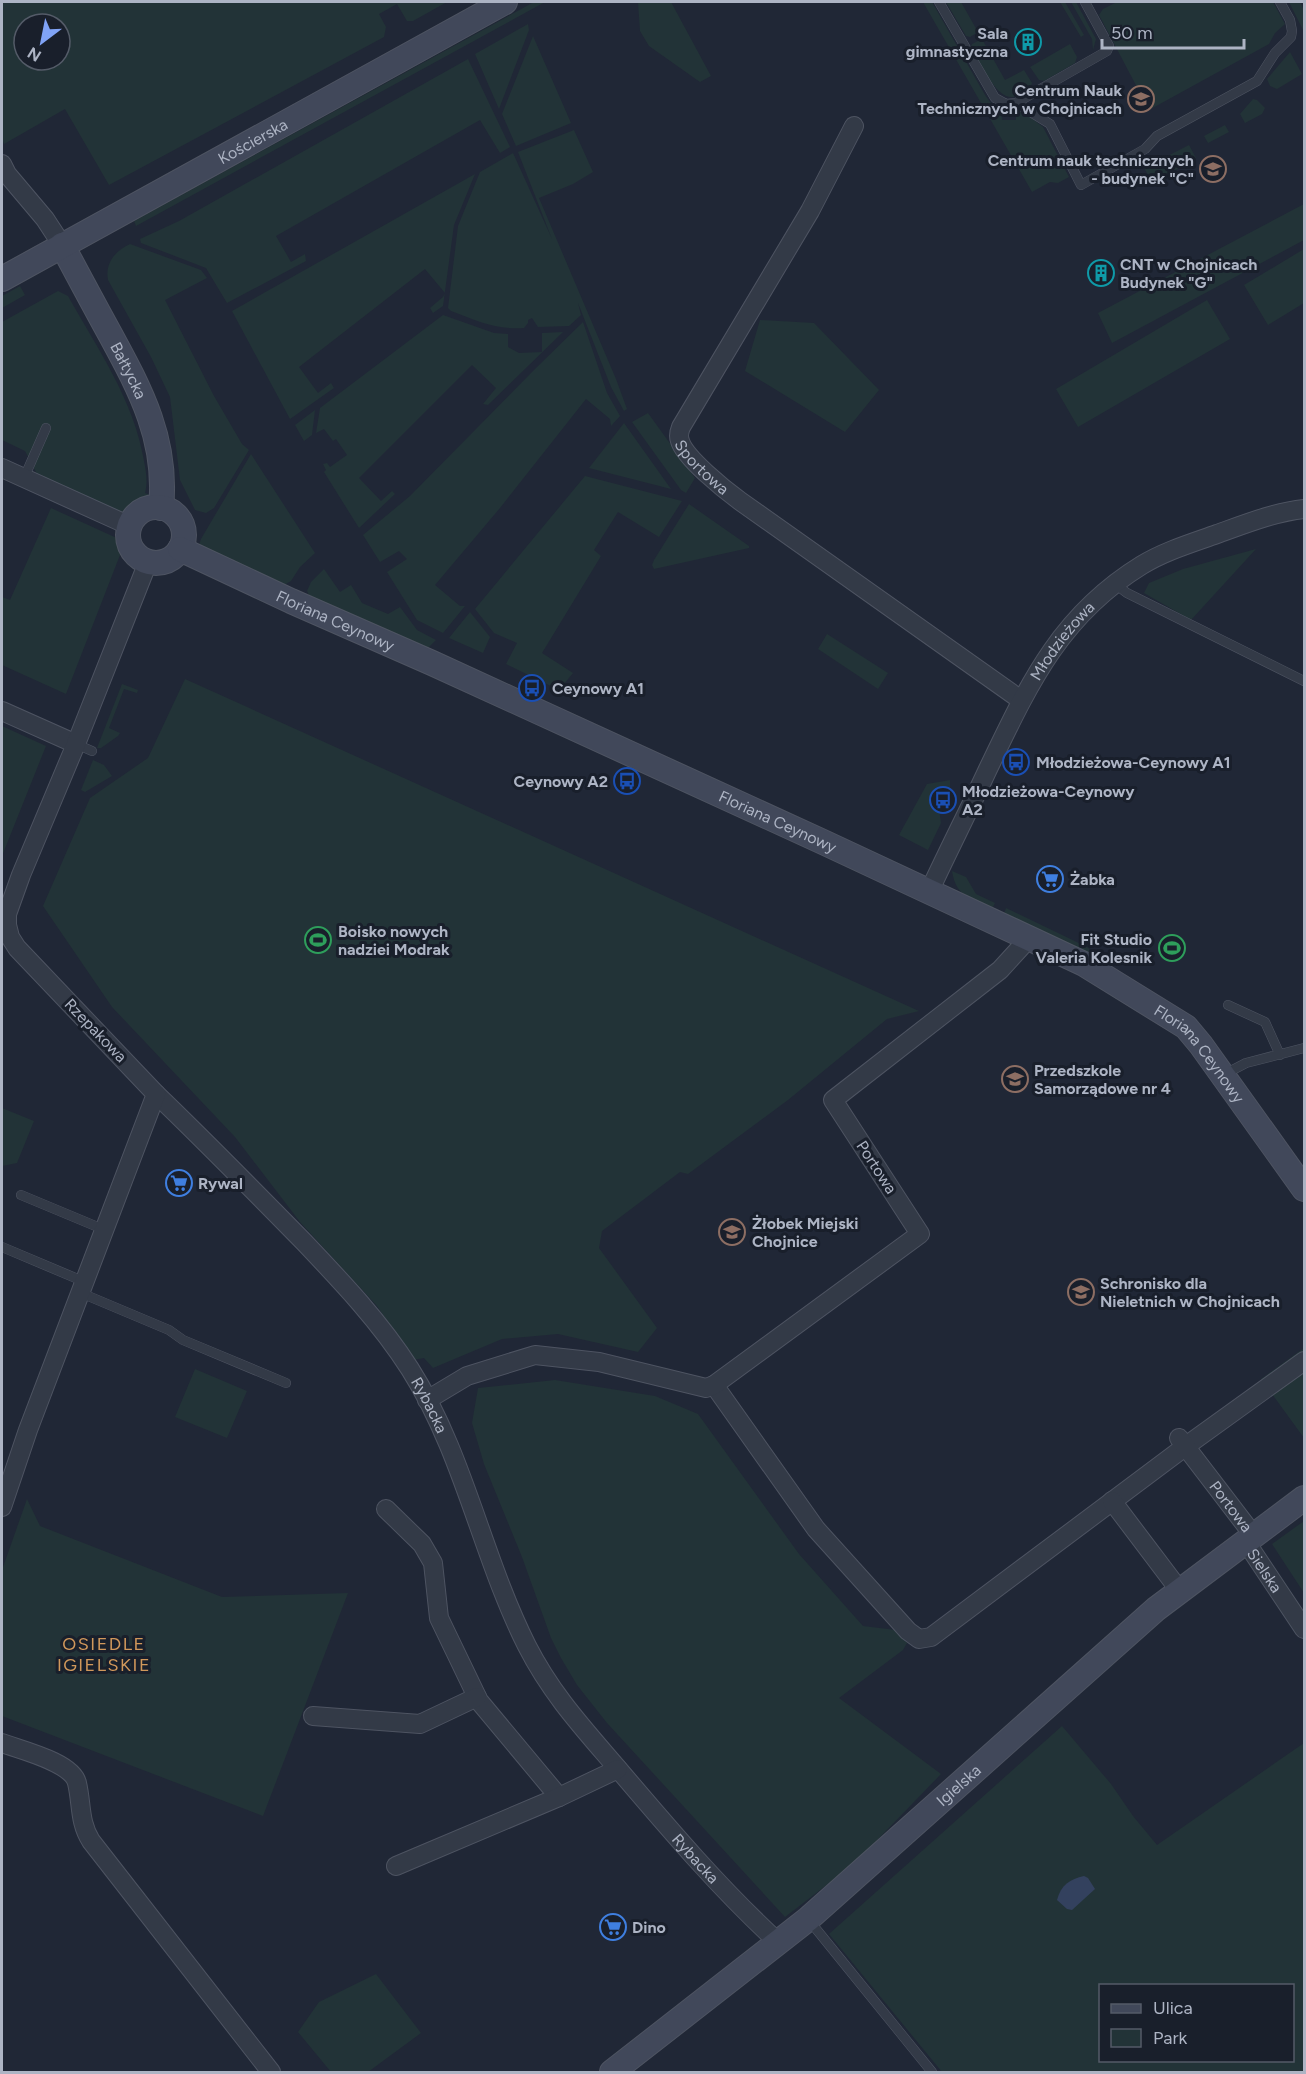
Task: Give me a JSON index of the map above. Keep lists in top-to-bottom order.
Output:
{
  "streets": {
    "street": [
      "Kościerska",
      "Bałtycka",
      "Sportowa",
      "Floriana Ceynowy",
      "Młodzieżowa",
      "Rzepakowa",
      "Portowa",
      "Rybacka",
      "Sielska",
      "Igielska"
    ]
  },
  "crossings": [
    ["Kościerska", "Bałtycka"],
    ["Bałtycka", "Floriana Ceynowy"],
    ["Bałtycka", "Rzepakowa"],
    ["Sportowa", "Młodzieżowa"],
    ["Floriana Ceynowy", "Młodzieżowa"],
    ["Floriana Ceynowy", "Rzepakowa"],
    ["Floriana Ceynowy", "Portowa"],
    ["Rzepakowa", "Rybacka"],
    ["Portowa", "Sielska"],
    ["Portowa", "Igielska"],
    ["Rybacka", "Igielska"],
    ["Sielska", "Igielska"]
  ],
  "districts": ["OSIEDLE IGIELSKIE"],
  "places": {
    "building": ["Sala gimnastyczna", "CNT w Chojnicach Budynek \"G\""],
    "school or university": [
      "Centrum Nauk Technicznych w Chojnicach",
      "Centrum nauk technicznych - budynek \"C\"",
      "Przedszkole Samorządowe nr 4",
      "Żłobek Miejski Chojnice",
      "Schronisko dla Nieletnich w Chojnicach"
    ],
    "bus stop": [
      "Ceynowy A1",
      "Młodzieżowa-Ceynowy A1",
      "Ceynowy A2",
      "Młodzieżowa-Ceynowy A2"
    ],
    "supermarket": ["Żabka", "Rywal", "Dino"],
    "sports": ["Boisko nowych nadziei Modrak", "Fit Studio Valeria Kolesnik"]
  },
  "legend": ["Ulica", "Park"],
  "scale_bar": "50 m",
  "north": "bottom left"
}
